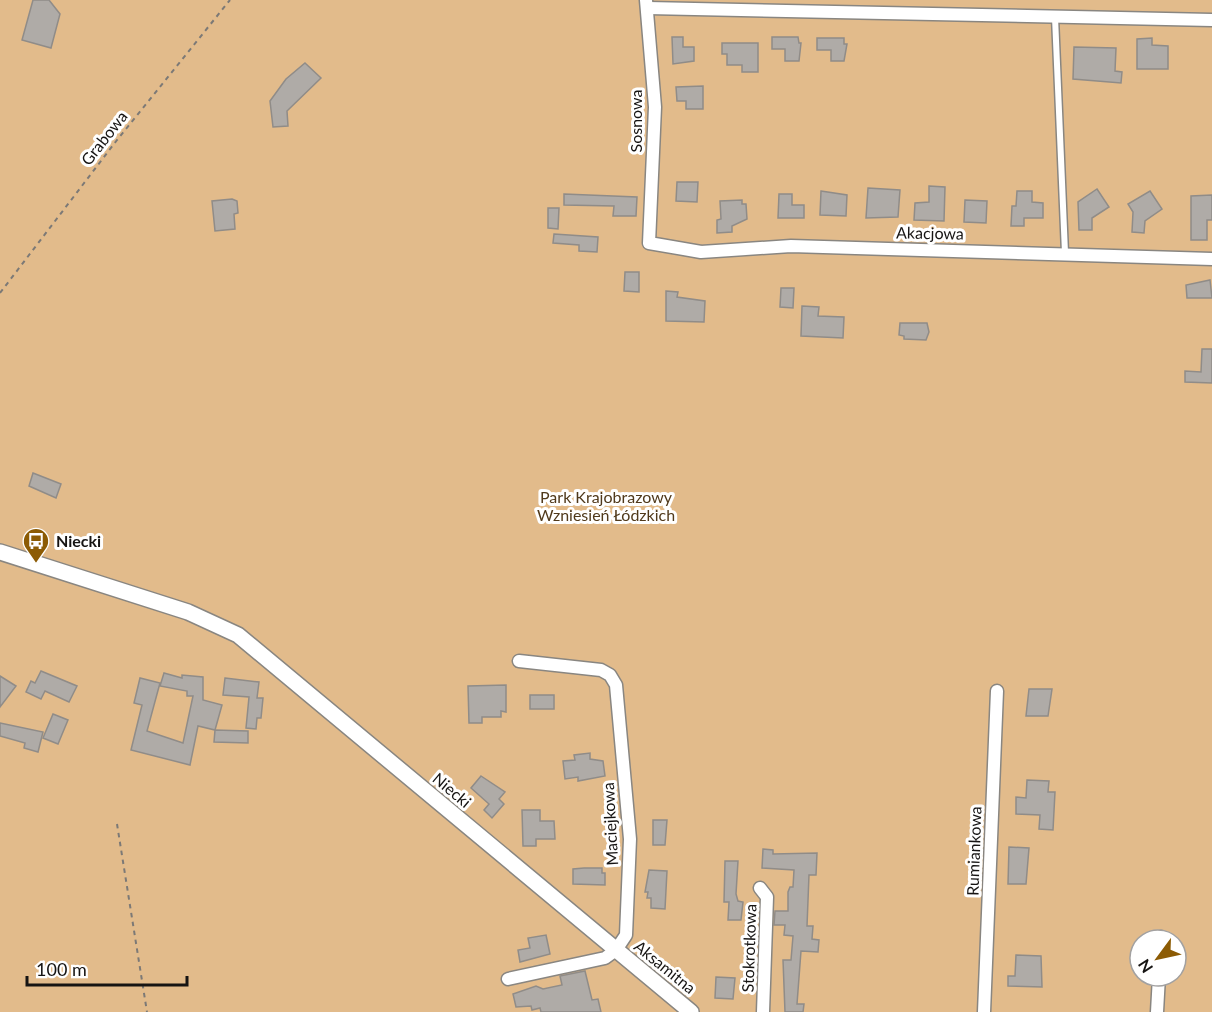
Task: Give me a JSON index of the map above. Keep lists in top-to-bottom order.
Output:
{
  "streets": {
    "street": [
      "Sosnowa",
      "Akacjowa",
      "Niecki",
      "Maciejkowa",
      "Rumiankowa",
      "Stokrotkowa",
      "Aksamitna"
    ],
    "path": ["Grabowa"]
  },
  "crossings": [
    ["Sosnowa", "Akacjowa"],
    ["Niecki", "Maciejkowa"],
    ["Niecki", "Aksamitna"],
    ["Maciejkowa", "Aksamitna"]
  ],
  "parks": ["Park Krajobrazowy Wzniesień Łódzkich"],
  "places": {
    "bus stop": ["Niecki"]
  },
  "scale_bar": "100 m",
  "north": "bottom left"
}
